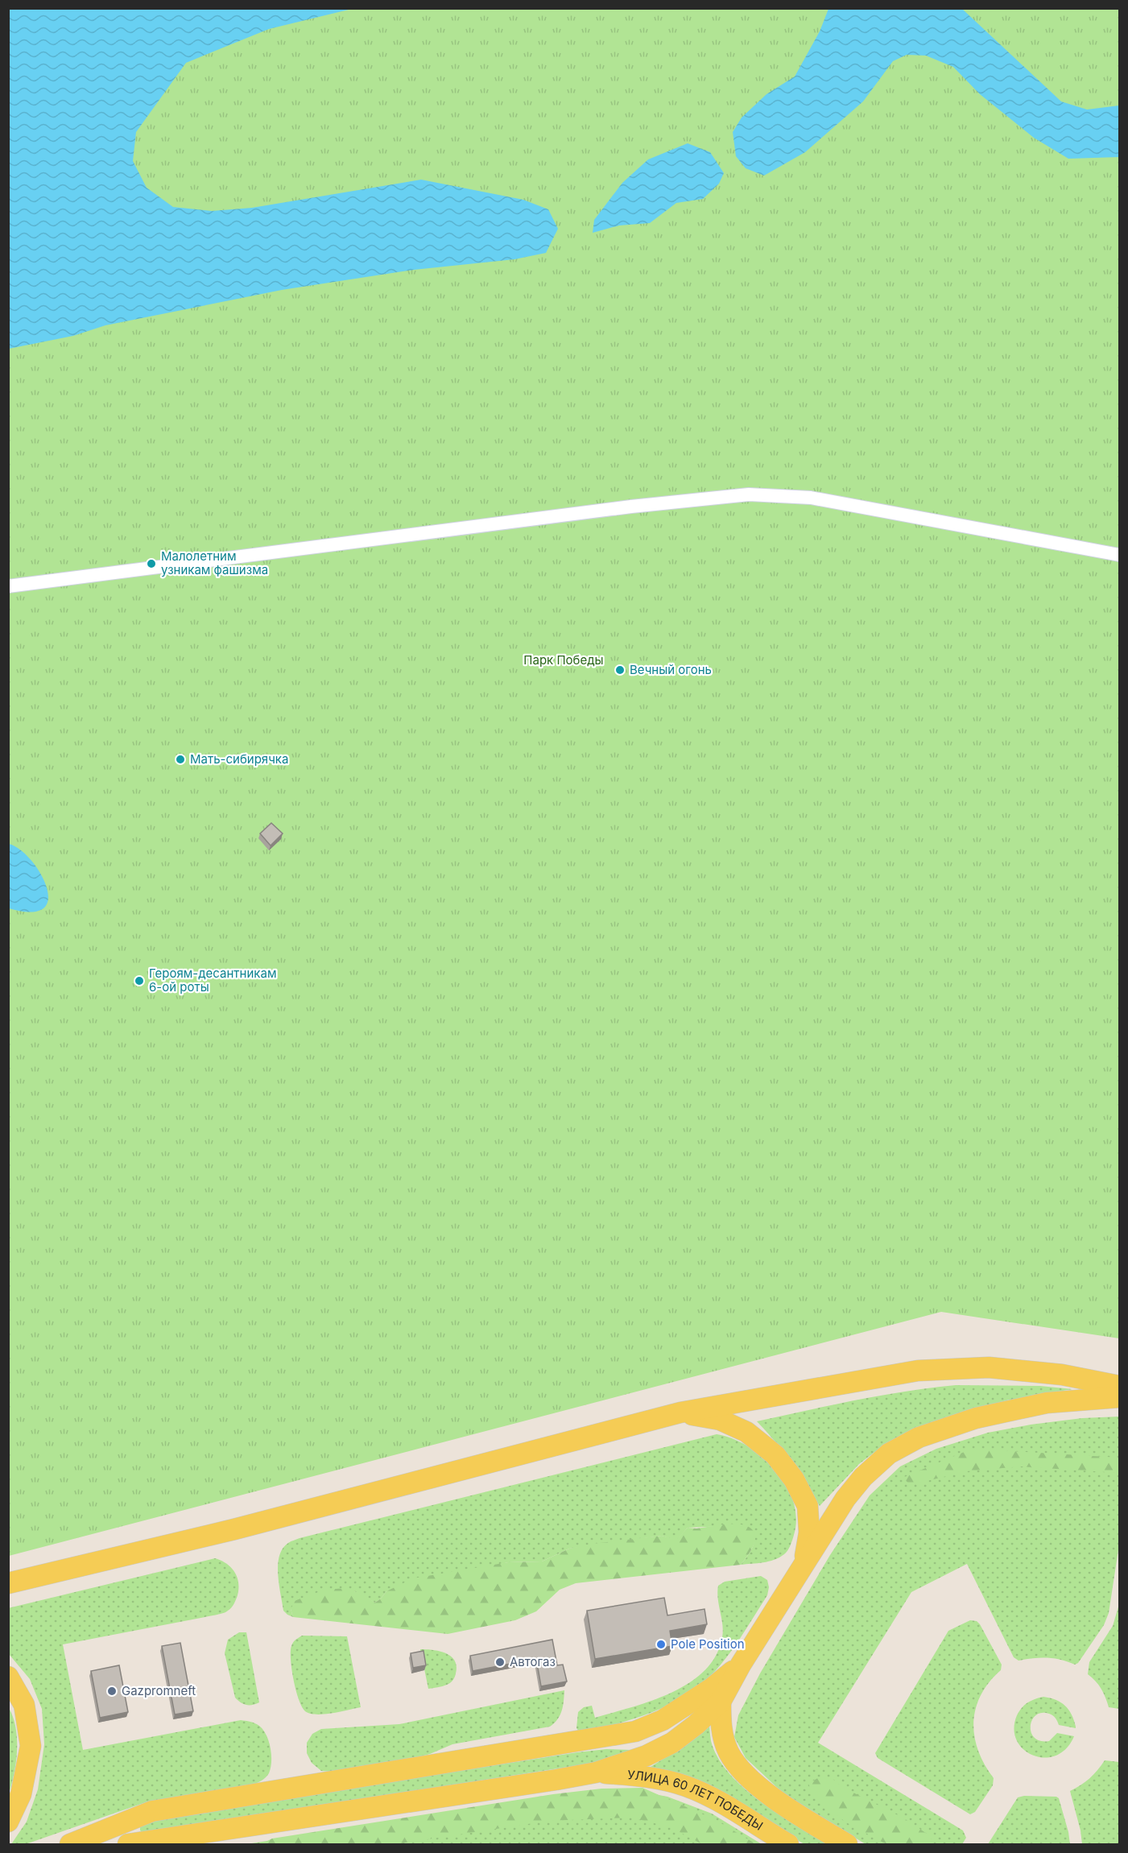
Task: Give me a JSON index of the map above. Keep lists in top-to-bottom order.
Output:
{
  "streets": {
    "main road": ["УЛИЦА 60 ЛЕТ ПОБЕДЫ"]
  },
  "parks": ["Парк Победы"],
  "places": [
    "Малолетним узникам фашизма",
    "Вечный огонь",
    "Мать-сибирячка",
    "Героям-десантникам 6-ой роты",
    "Pole Position",
    "Автогаз",
    "Gazpromneft"
  ]
}
